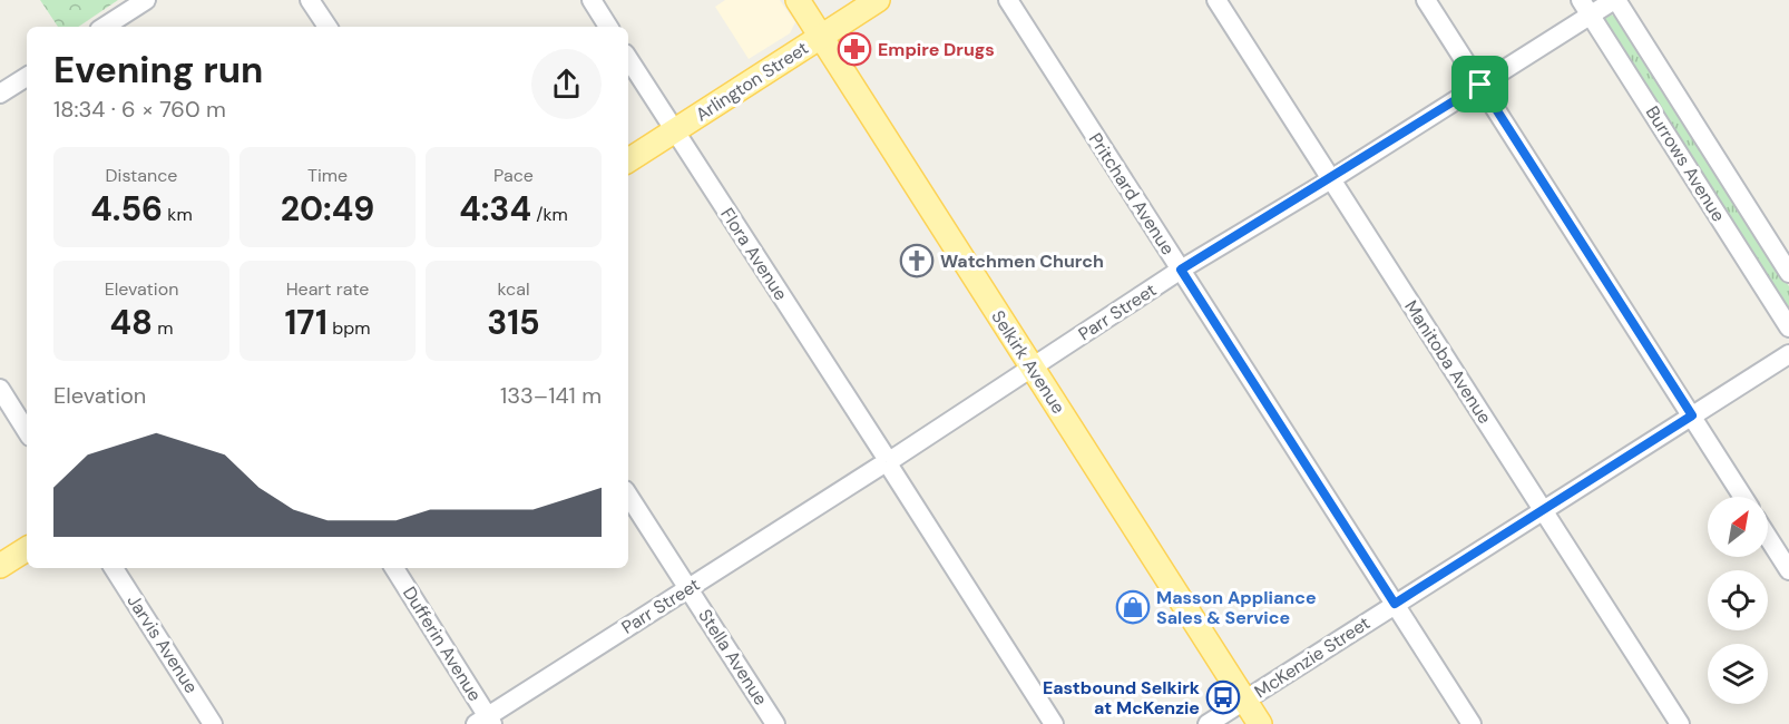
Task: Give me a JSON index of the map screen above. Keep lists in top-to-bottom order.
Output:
{
  "streets": {
    "main road": ["Arlington Street", "Selkirk Avenue"],
    "street": [
      "Burrows Avenue",
      "Pritchard Avenue",
      "Flora Avenue",
      "Parr Street",
      "Manitoba Avenue",
      "Jarvis Avenue",
      "Dufferin Avenue",
      "Stella Avenue",
      "McKenzie Street"
    ]
  },
  "crossings": [
    ["Arlington Street", "Flora Avenue"],
    ["Arlington Street", "Selkirk Avenue"],
    ["Burrows Avenue", "Parr Street"],
    ["Pritchard Avenue", "Parr Street"],
    ["Pritchard Avenue", "McKenzie Street"],
    ["Flora Avenue", "Parr Street"],
    ["Parr Street", "Selkirk Avenue"],
    ["Parr Street", "Manitoba Avenue"],
    ["Parr Street", "Dufferin Avenue"],
    ["Parr Street", "Stella Avenue"],
    ["Selkirk Avenue", "McKenzie Street"],
    ["Manitoba Avenue", "McKenzie Street"]
  ],
  "places": {
    "pharmacy": ["Empire Drugs"],
    "church": ["Watchmen Church"],
    "shop": ["Masson Appliance Sales & Service"],
    "bus stop": ["Eastbound Selkirk at McKenzie"]
  },
  "north": "top right",
  "page": {
    "heading": ["Evening run", "18:34 · 6 × 760 m"],
    "stats": [
      ["Distance", "4.56 km"],
      ["Time", "20:49"],
      ["Pace", "4:34 /km"],
      ["Elevation", "48 m"],
      ["Heart rate", "171 bpm"],
      ["kcal", "315"]
    ],
    "chart": ["Elevation", "133–141 m"]
  }
}
